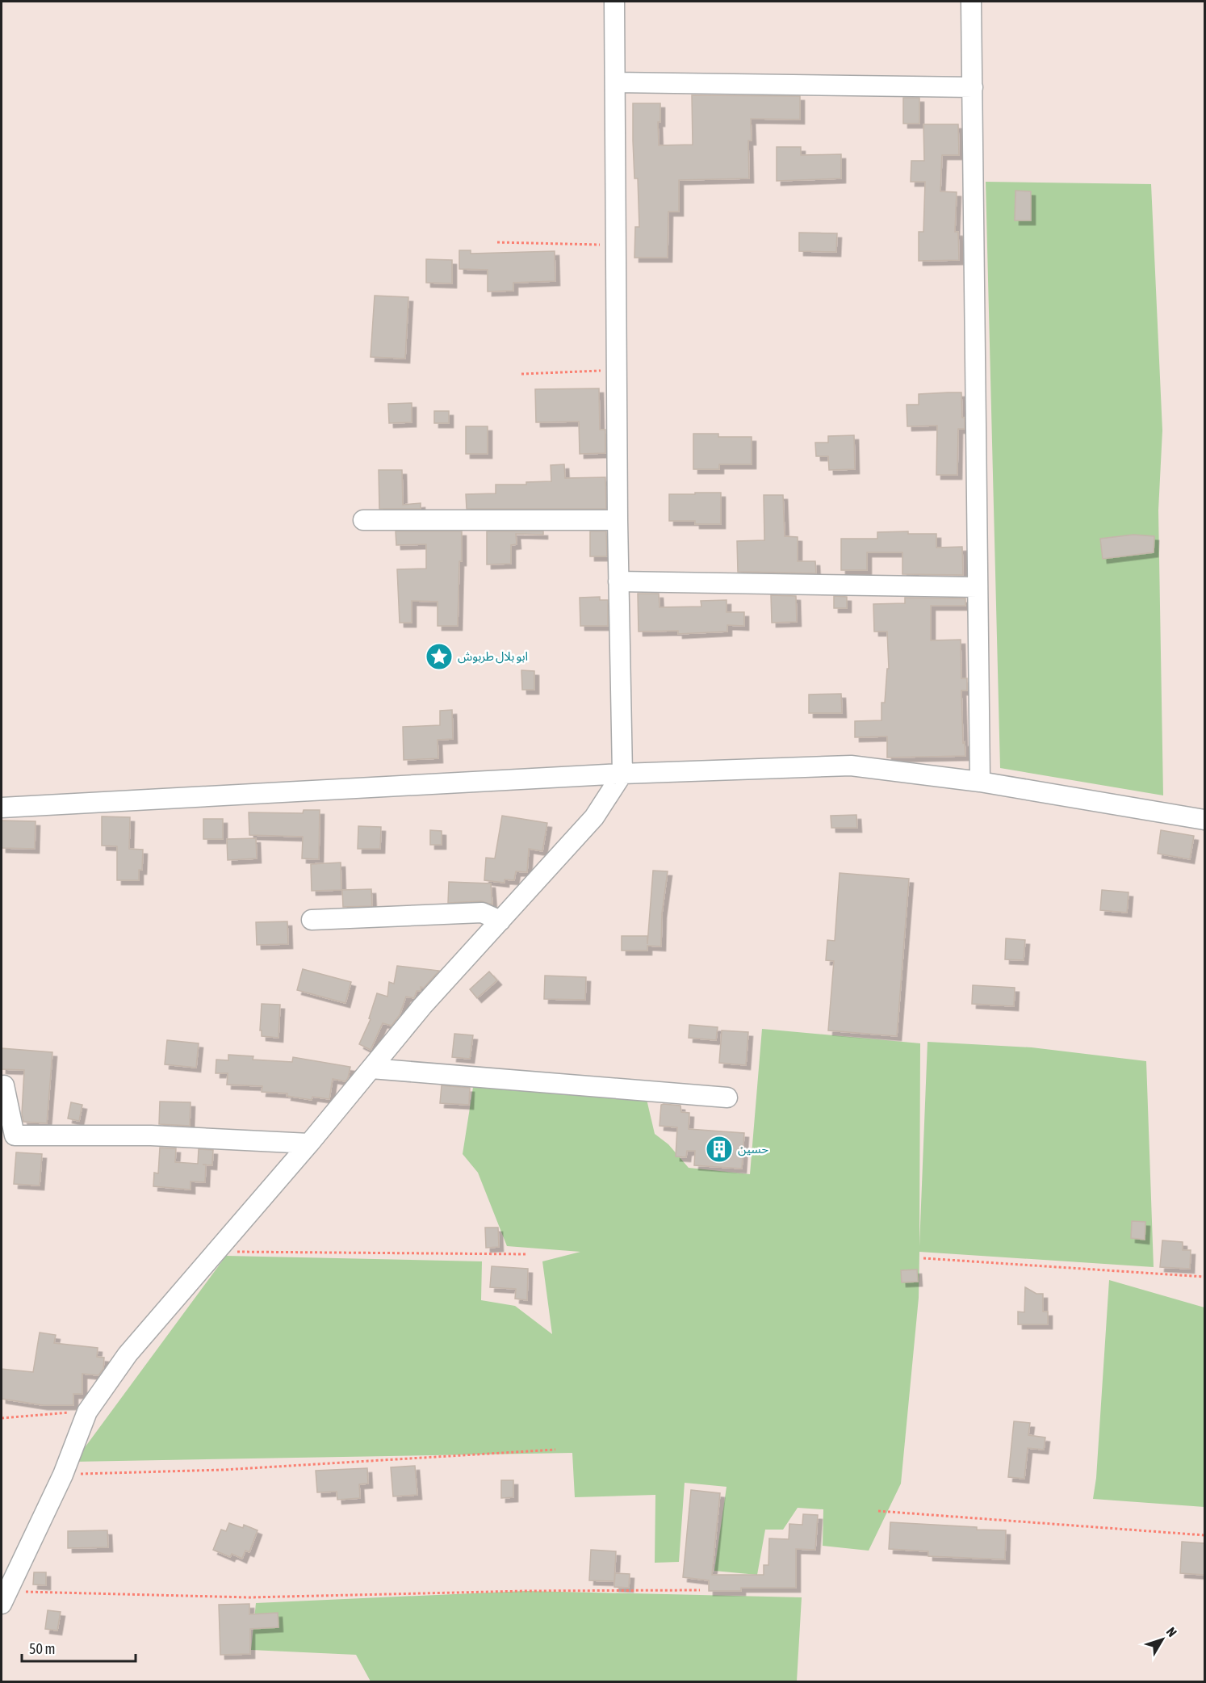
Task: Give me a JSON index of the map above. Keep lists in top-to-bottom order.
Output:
{
  "places": {
    "place": ["ابو بلال طربوش"],
    "building": ["حسين"]
  },
  "scale_bar": "50 m",
  "north": "top right"
}
